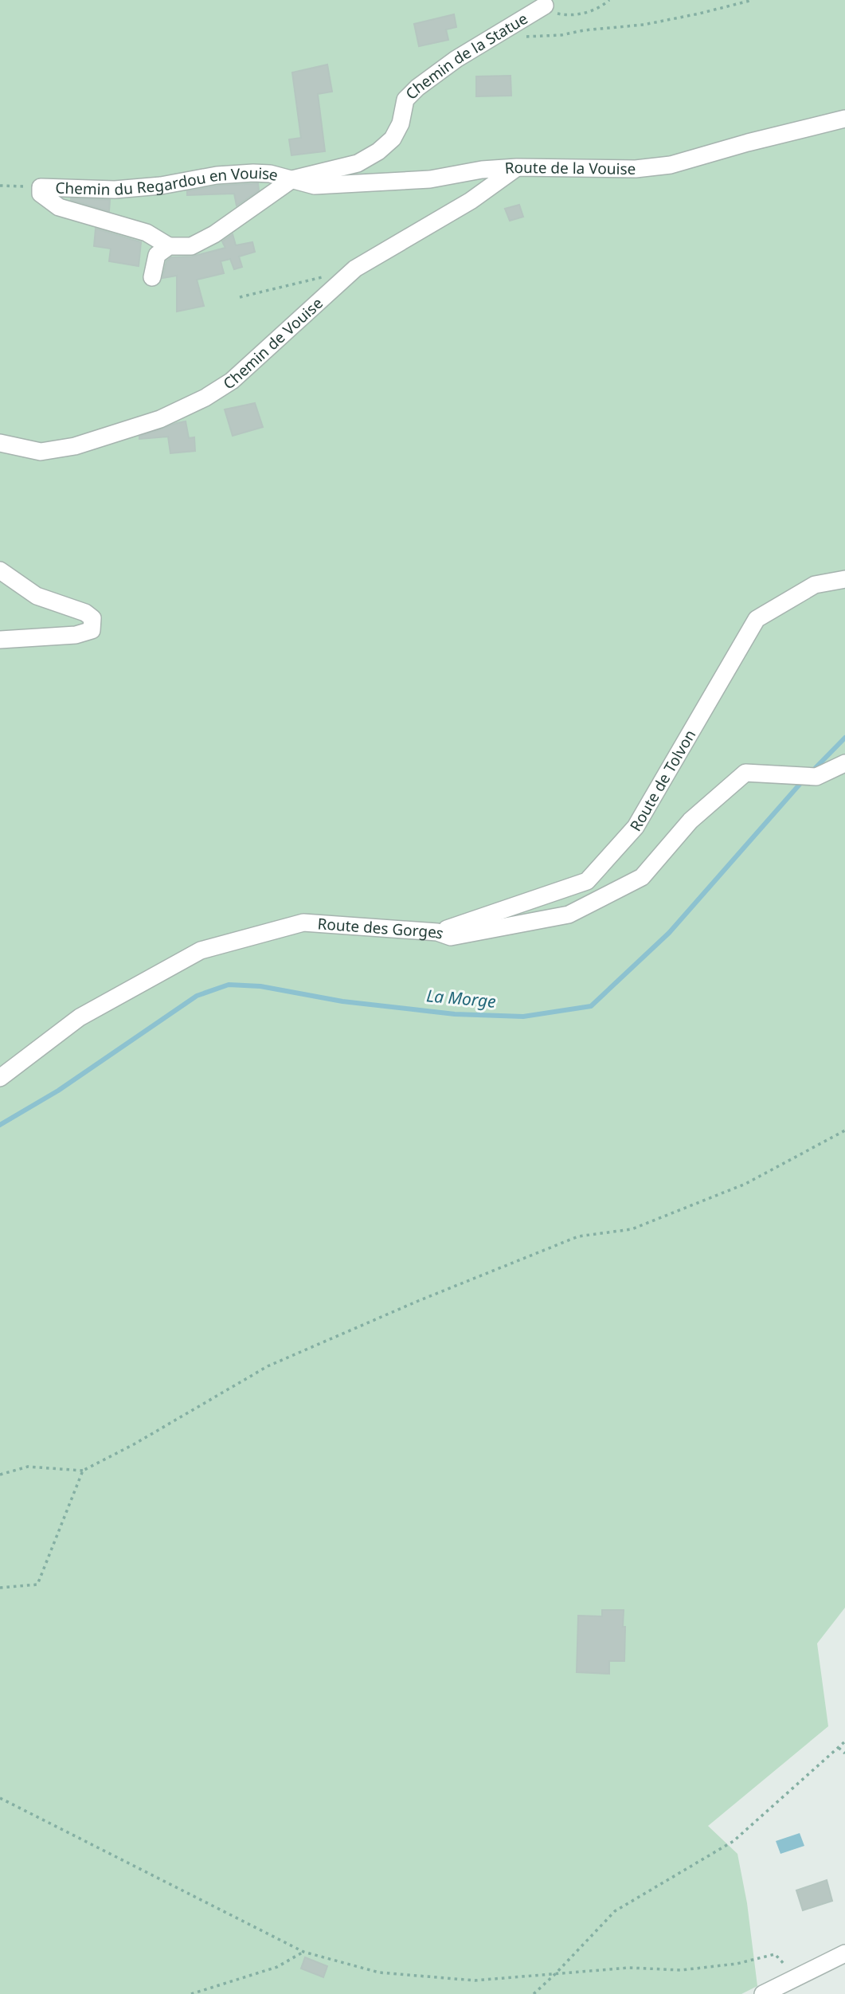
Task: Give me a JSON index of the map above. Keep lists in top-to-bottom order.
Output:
{
  "streets": {
    "street": [
      "Chemin de la Statue",
      "Route de la Vouise",
      "Chemin du Regardou en Vouise",
      "Chemin de Vouise",
      "Route de Tolvon",
      "Route des Gorges"
    ]
  },
  "crossings": [
    ["Chemin de la Statue", "Route de la Vouise"],
    ["Chemin de la Statue", "Chemin du Regardou en Vouise"],
    ["Route de la Vouise", "Chemin du Regardou en Vouise"],
    ["Route de la Vouise", "Chemin de Vouise"],
    ["Route de Tolvon", "Route des Gorges"]
  ],
  "water": ["La Morge"]
}
